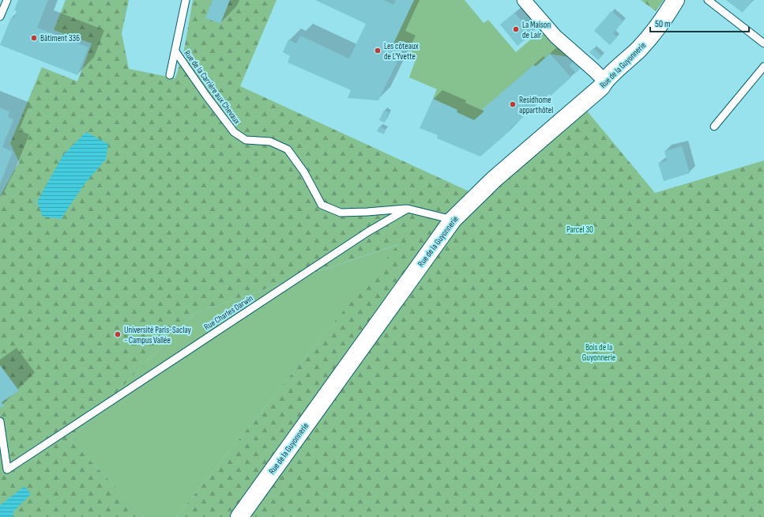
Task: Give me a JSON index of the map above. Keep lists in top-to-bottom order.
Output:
{
  "streets": {
    "street": ["Rue de la Guyonnerie"],
    "lane": ["Rue de la Carrière aux Chevaux", "Rue Charles Darwin"]
  },
  "crossings": [
    ["Rue de la Carrière aux Chevaux", "Rue Charles Darwin"]
  ],
  "parks": ["Parcel 30", "Bois de la Guyonnerie"],
  "places": [
    "La Maison de Lair",
    "Bâtiment 336",
    "Les côteaux de L'Yvette",
    "Residhome apparthôtel",
    "Université Paris-Saclay - Campus Vallée"
  ],
  "scale_bar": "50 m"
}
